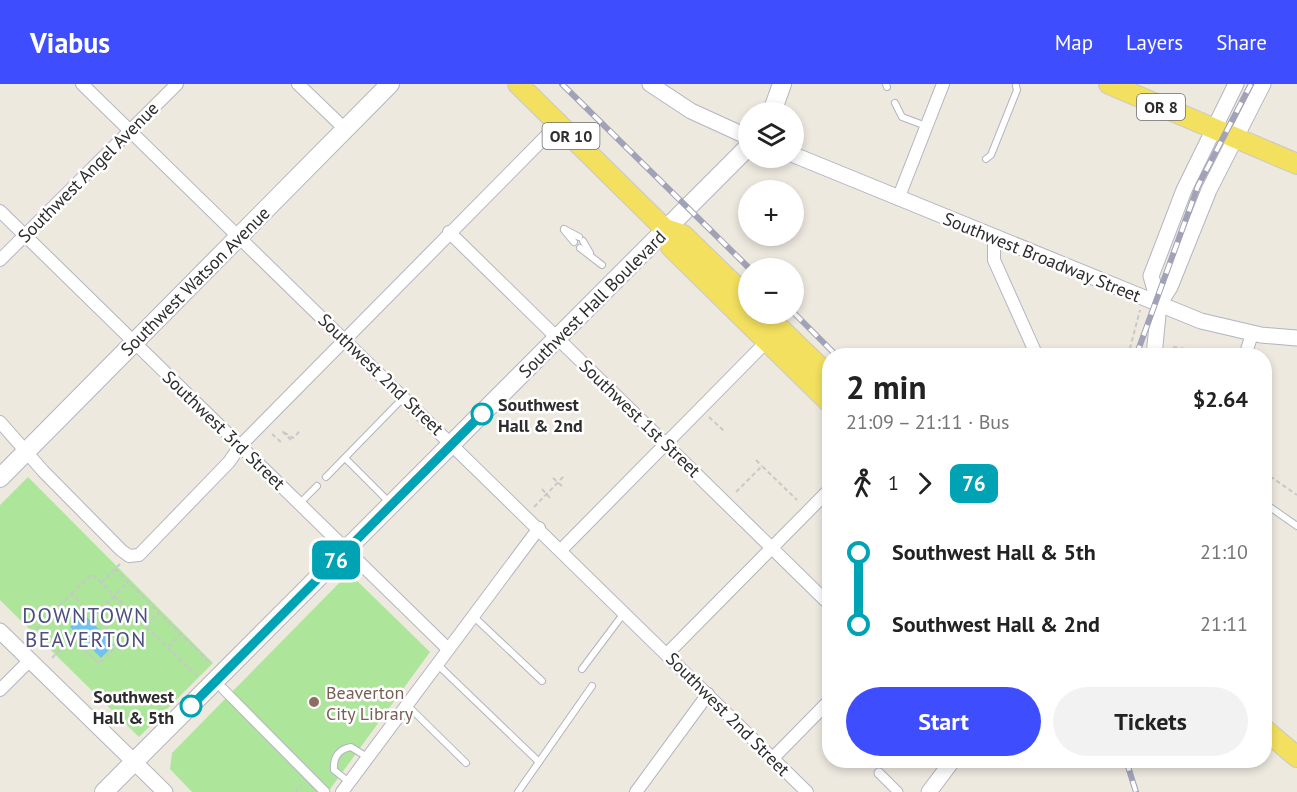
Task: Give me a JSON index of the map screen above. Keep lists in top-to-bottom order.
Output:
{
  "streets": {
    "main road": [
      "OR 8",
      "OR 10",
      "Southwest Watson Avenue",
      "Southwest Hall Boulevard"
    ],
    "street": [
      "Southwest Angel Avenue",
      "Southwest Broadway Street",
      "Southwest 2nd Street",
      "Southwest 1st Street",
      "Southwest 3rd Street"
    ]
  },
  "crossings": [
    ["OR 10", "Southwest Hall Boulevard"],
    ["Southwest Angel Avenue", "Southwest 2nd Street"],
    ["Southwest Angel Avenue", "Southwest 3rd Street"],
    ["Southwest Watson Avenue", "Southwest 2nd Street"],
    ["Southwest Watson Avenue", "Southwest 3rd Street"],
    ["Southwest Hall Boulevard", "Southwest 2nd Street"],
    ["Southwest Hall Boulevard", "Southwest 1st Street"],
    ["Southwest Hall Boulevard", "Southwest 3rd Street"]
  ],
  "districts": ["DOWNTOWN BEAVERTON"],
  "places": ["Southwest Hall & 2nd", "Beaverton City Library", "Southwest Hall & 5th"],
  "lines": ["bus line 76"],
  "page": {
    "header": "Viabus",
    "nav": ["Map", "Layers", "Share"],
    "on_map": "76",
    "map_buttons": ["+", "−"],
    "heading": ["2 min", "21:09 – 21:11 · Bus", "$2.64"],
    "legs": ["1", "76"],
    "list": [
      {
        "name": "Southwest Hall & 5th",
        "value": "21:10"
      },
      {
        "name": "Southwest Hall & 2nd",
        "value": "21:11"
      }
    ],
    "buttons": ["Start", "Tickets"]
  }
}
